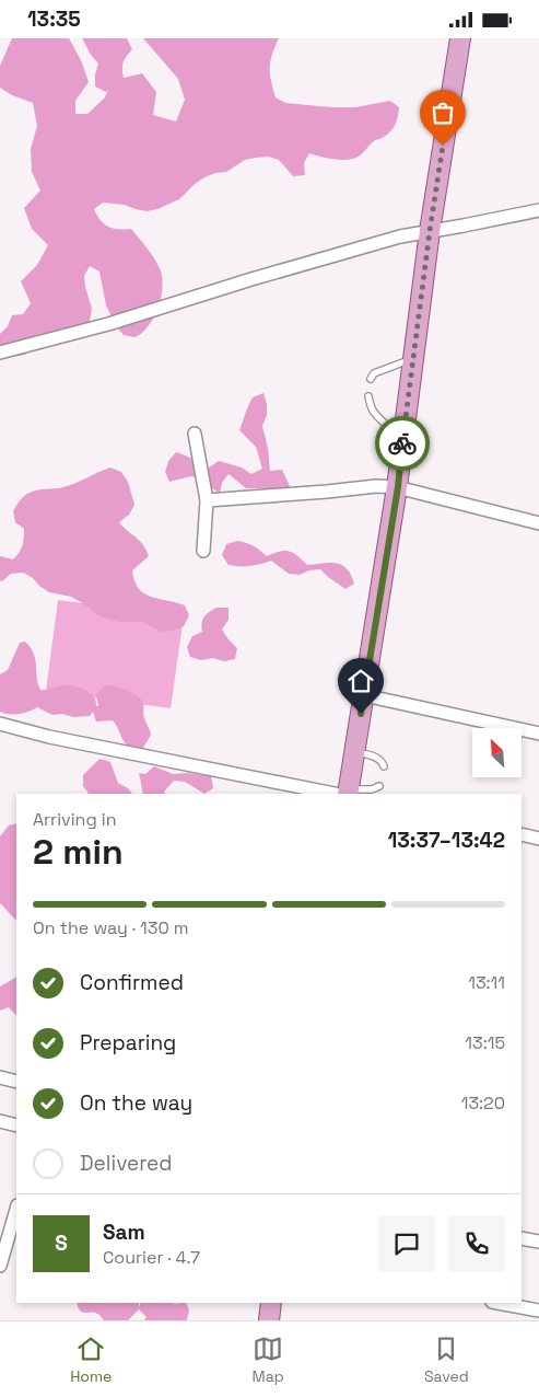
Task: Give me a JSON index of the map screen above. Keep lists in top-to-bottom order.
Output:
{
  "north": "top left",
  "page": {
    "status": "13:35",
    "heading": ["2 min", "Arriving in", "13:37–13:42"],
    "panel": ["Sam", "Courier · 4.7"],
    "bar": "On the way · 130 m",
    "list": [
      ["Confirmed", "13:11"],
      ["Preparing", "13:15"],
      ["On the way", "13:20"],
      "Delivered"
    ],
    "round": "S",
    "tabs": ["Home", "Map", "Saved"]
  }
}
